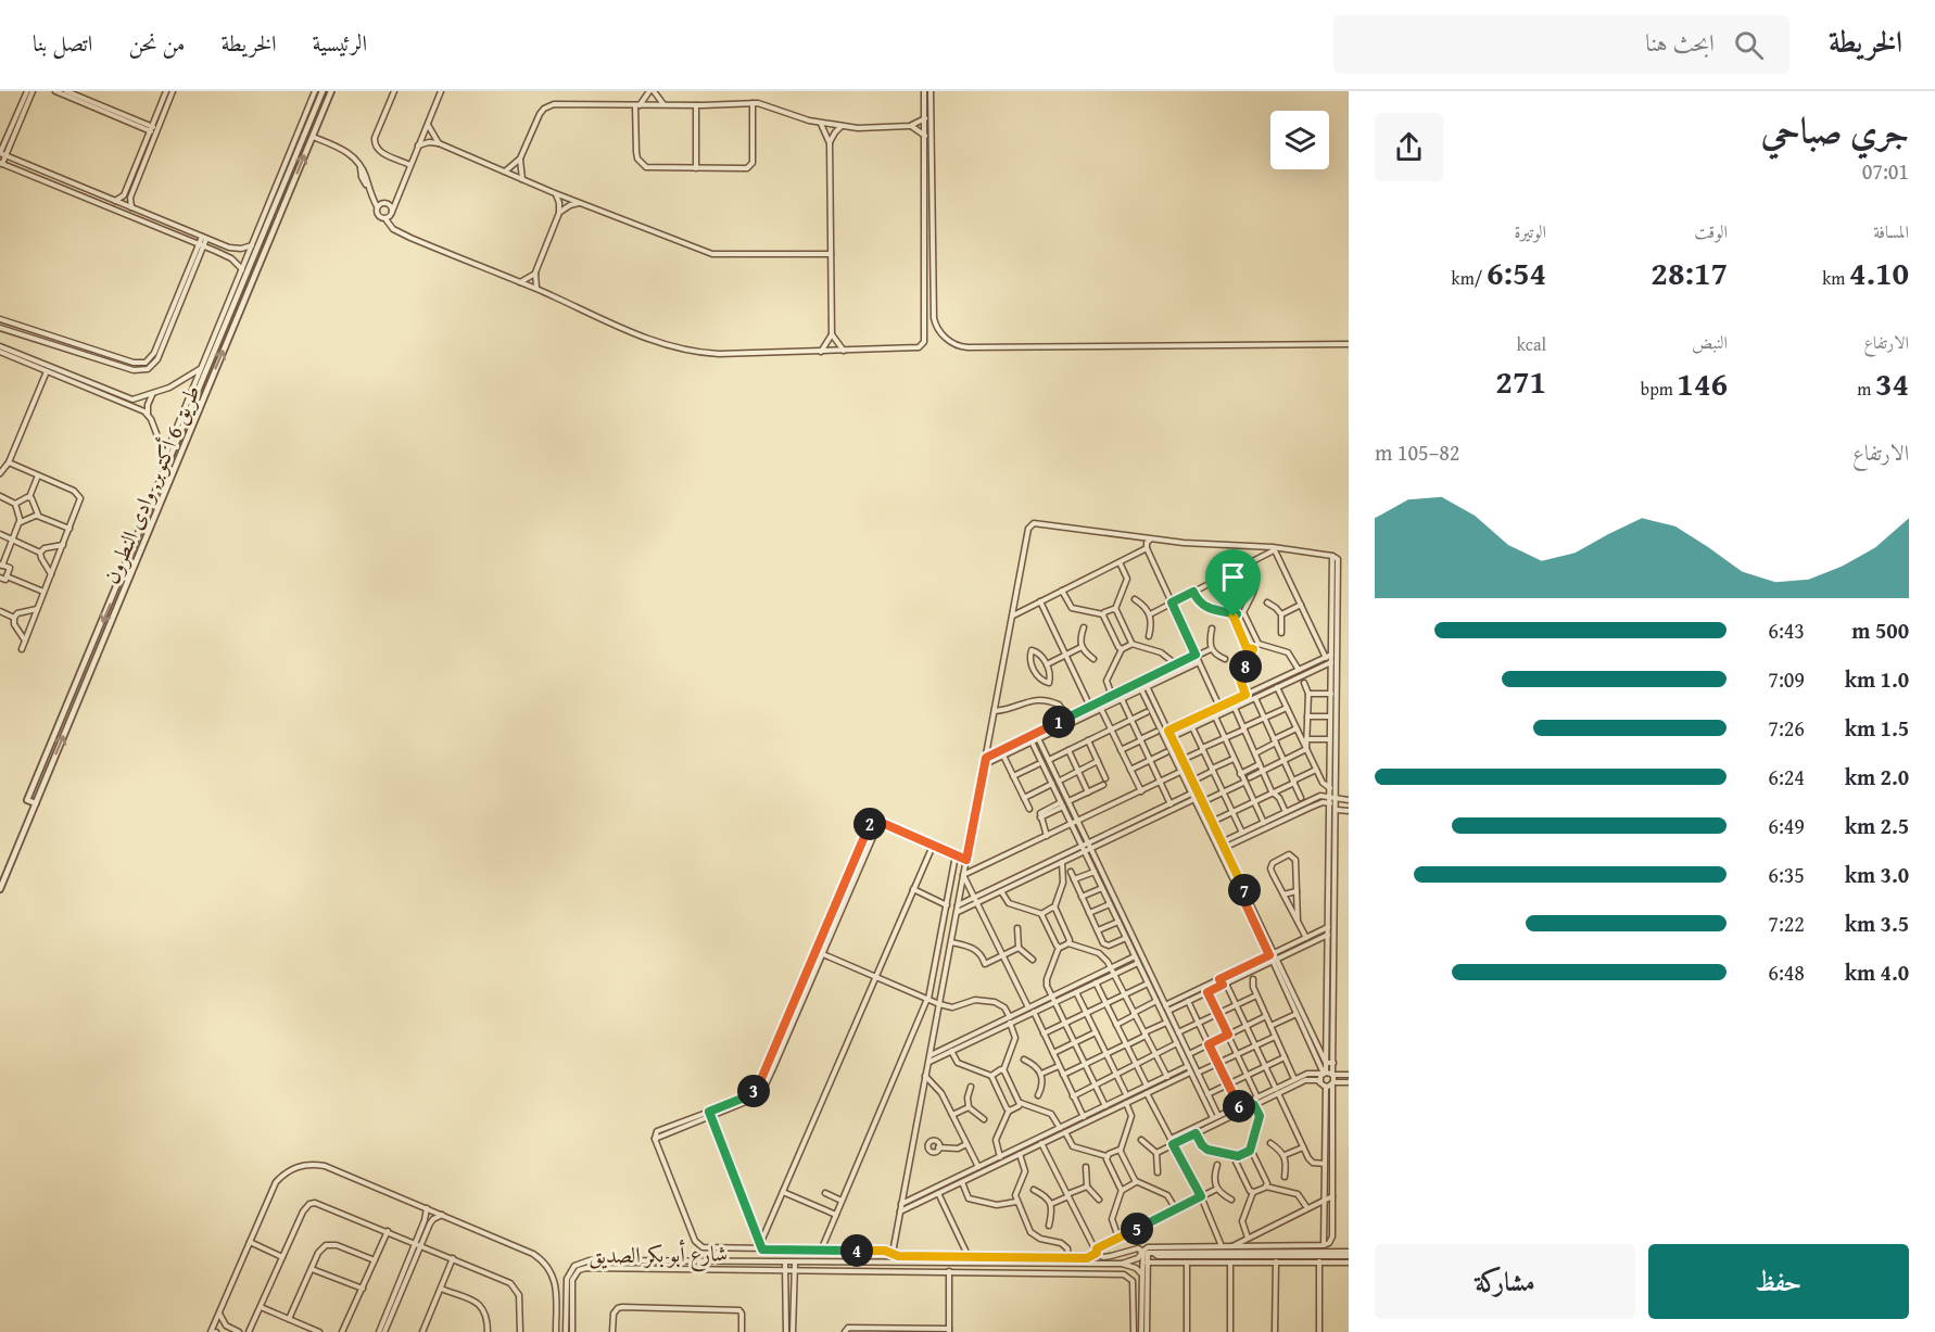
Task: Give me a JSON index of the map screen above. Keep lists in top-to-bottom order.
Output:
{
  "streets": {
    "street": ["طريق 6 أكتوبر, وادى النطرون", "شارع أبو بكر الصديق"]
  },
  "page": {
    "header": "الخريطة",
    "search": "ابحث هنا",
    "nav": [
      "الرئيسية",
      "الخريطة",
      "من نحن",
      "اتصل بنا"
    ],
    "heading": ["جري صباحي", "07:01"],
    "stats": [
      ["المسافة", "4.10 km"],
      ["الوقت", "28:17"],
      ["الوتيرة", "6:54 /km"],
      ["الارتفاع", "34 m"],
      ["النبض", "146 bpm"],
      ["kcal", "271"]
    ],
    "chart": ["الارتفاع", "82–105 m"],
    "list": [
      {
        "name": "500 m",
        "note": "6:43"
      },
      {
        "name": "1.0 km",
        "note": "7:09"
      },
      {
        "name": "1.5 km",
        "note": "7:26"
      },
      {
        "name": "2.0 km",
        "note": "6:24"
      },
      {
        "name": "2.5 km",
        "note": "6:49"
      },
      {
        "name": "3.0 km",
        "note": "6:35"
      },
      {
        "name": "3.5 km",
        "note": "7:22"
      },
      {
        "name": "4.0 km",
        "note": "6:48"
      }
    ],
    "pins": [
      "8",
      "1",
      "2",
      "7",
      "3",
      "6",
      "5",
      "4"
    ],
    "buttons": ["حفظ", "مشاركة"]
  }
}
